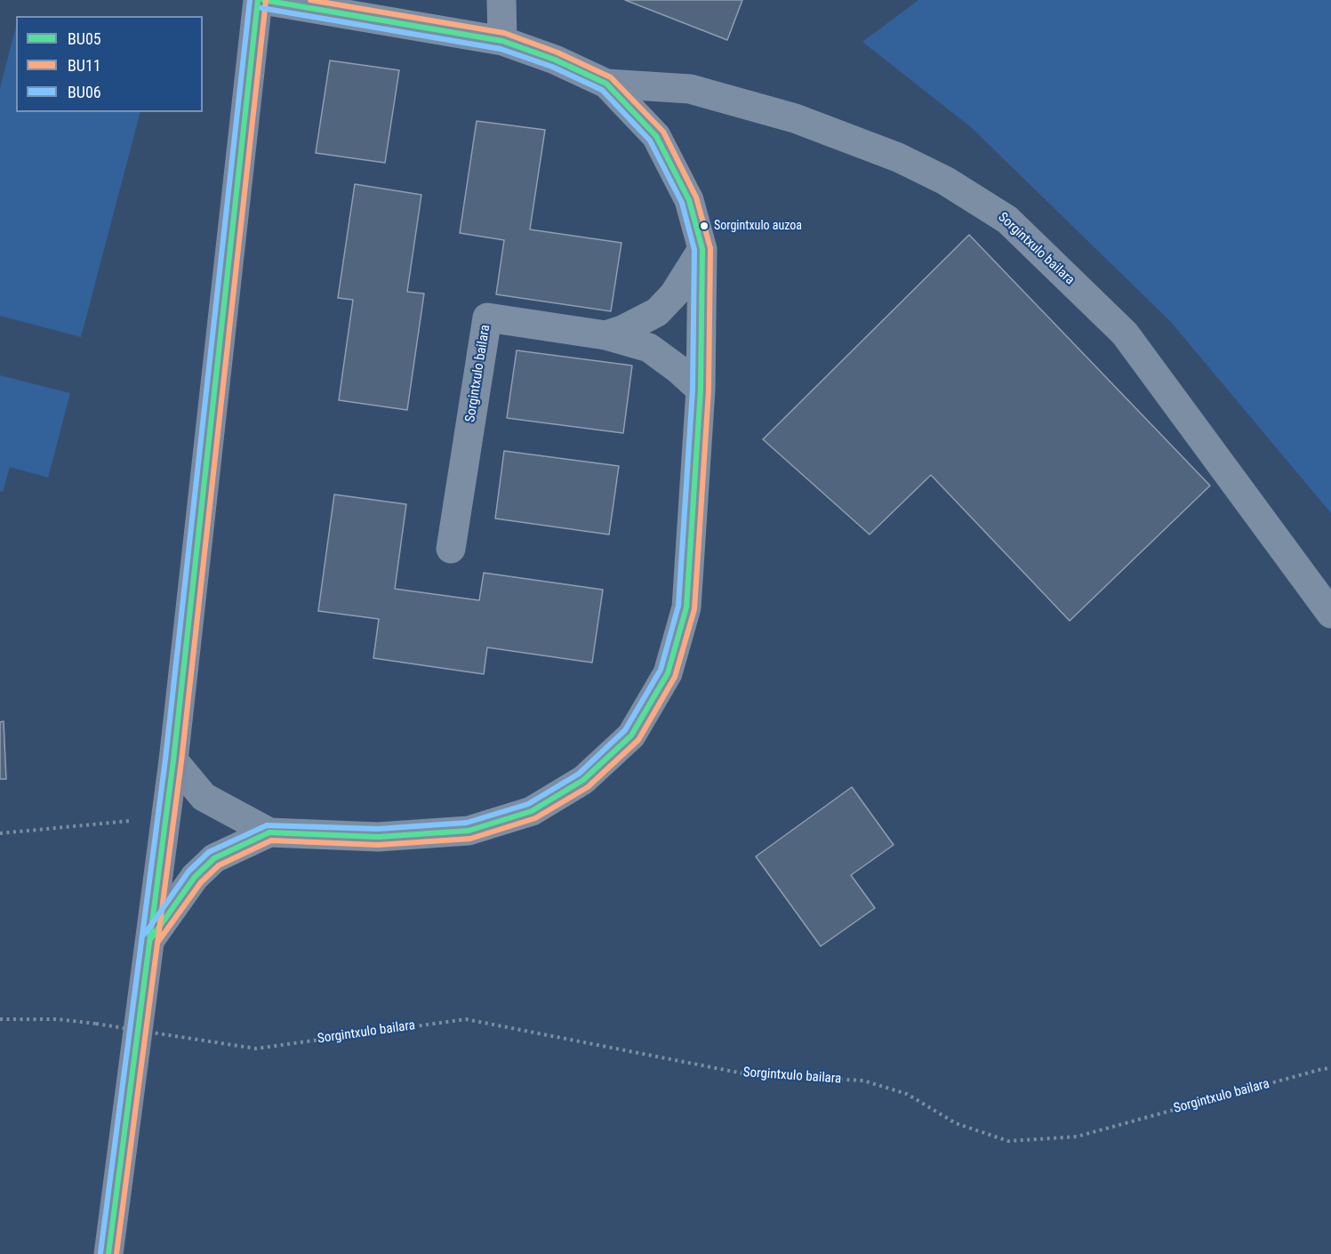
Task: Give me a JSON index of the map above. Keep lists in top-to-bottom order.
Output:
{
  "streets": {
    "street": ["Sorgintxulo bailara"]
  },
  "places": ["Sorgintxulo auzoa"],
  "lines": ["transit line BU05", "transit line BU11", "transit line BU06"],
  "legend": ["BU05", "BU11", "BU06"]
}
